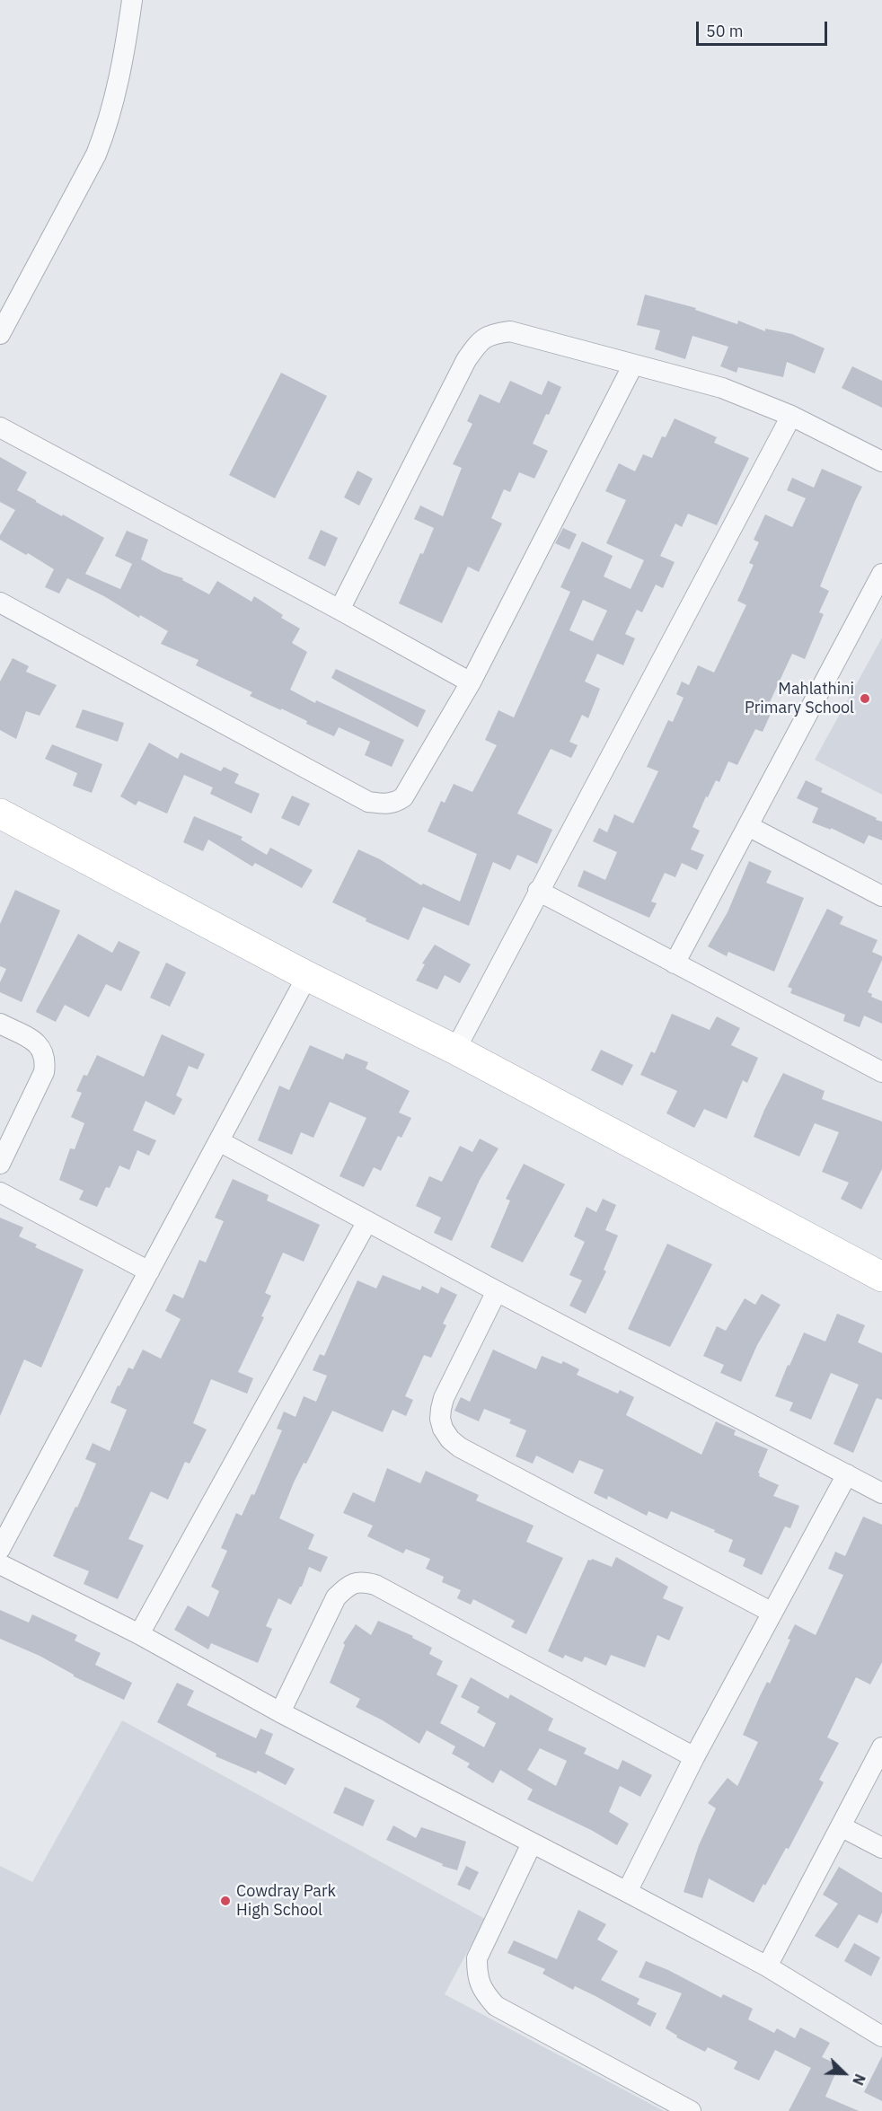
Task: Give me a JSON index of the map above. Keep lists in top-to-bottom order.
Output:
{
  "places": ["Mahlathini Primary School", "Cowdray Park High School"],
  "scale_bar": "50 m",
  "north": "bottom right"
}
